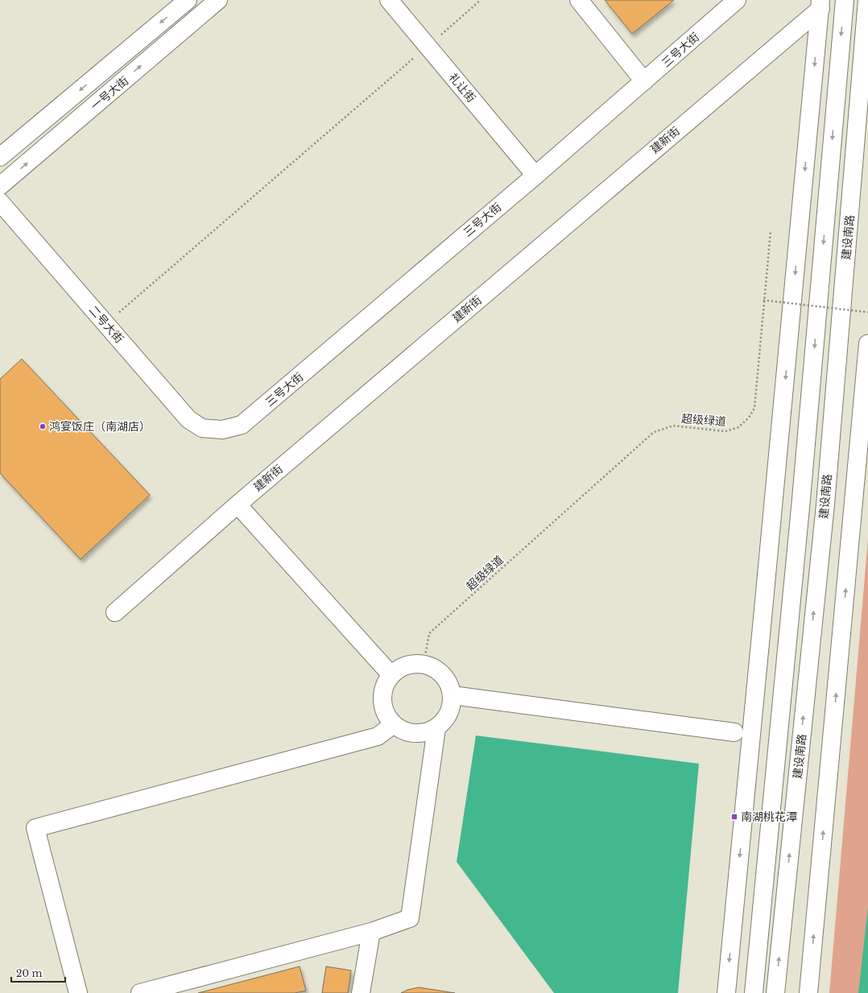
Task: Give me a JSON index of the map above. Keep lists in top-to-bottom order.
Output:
{
  "streets": {
    "main road": [
      "三号大街",
      "礼让街",
      "一号大街",
      "建新街",
      "建设南路",
      "二号大街"
    ],
    "path": ["超级绿道"]
  },
  "crossings": [
    ["三号大街", "礼让街"],
    ["三号大街", "二号大街"]
  ],
  "places": {
    "other": ["鸿宴饭庄（南湖店）"],
    "transit": ["南湖桃花潭"]
  },
  "scale_bar": "20 m"
}
